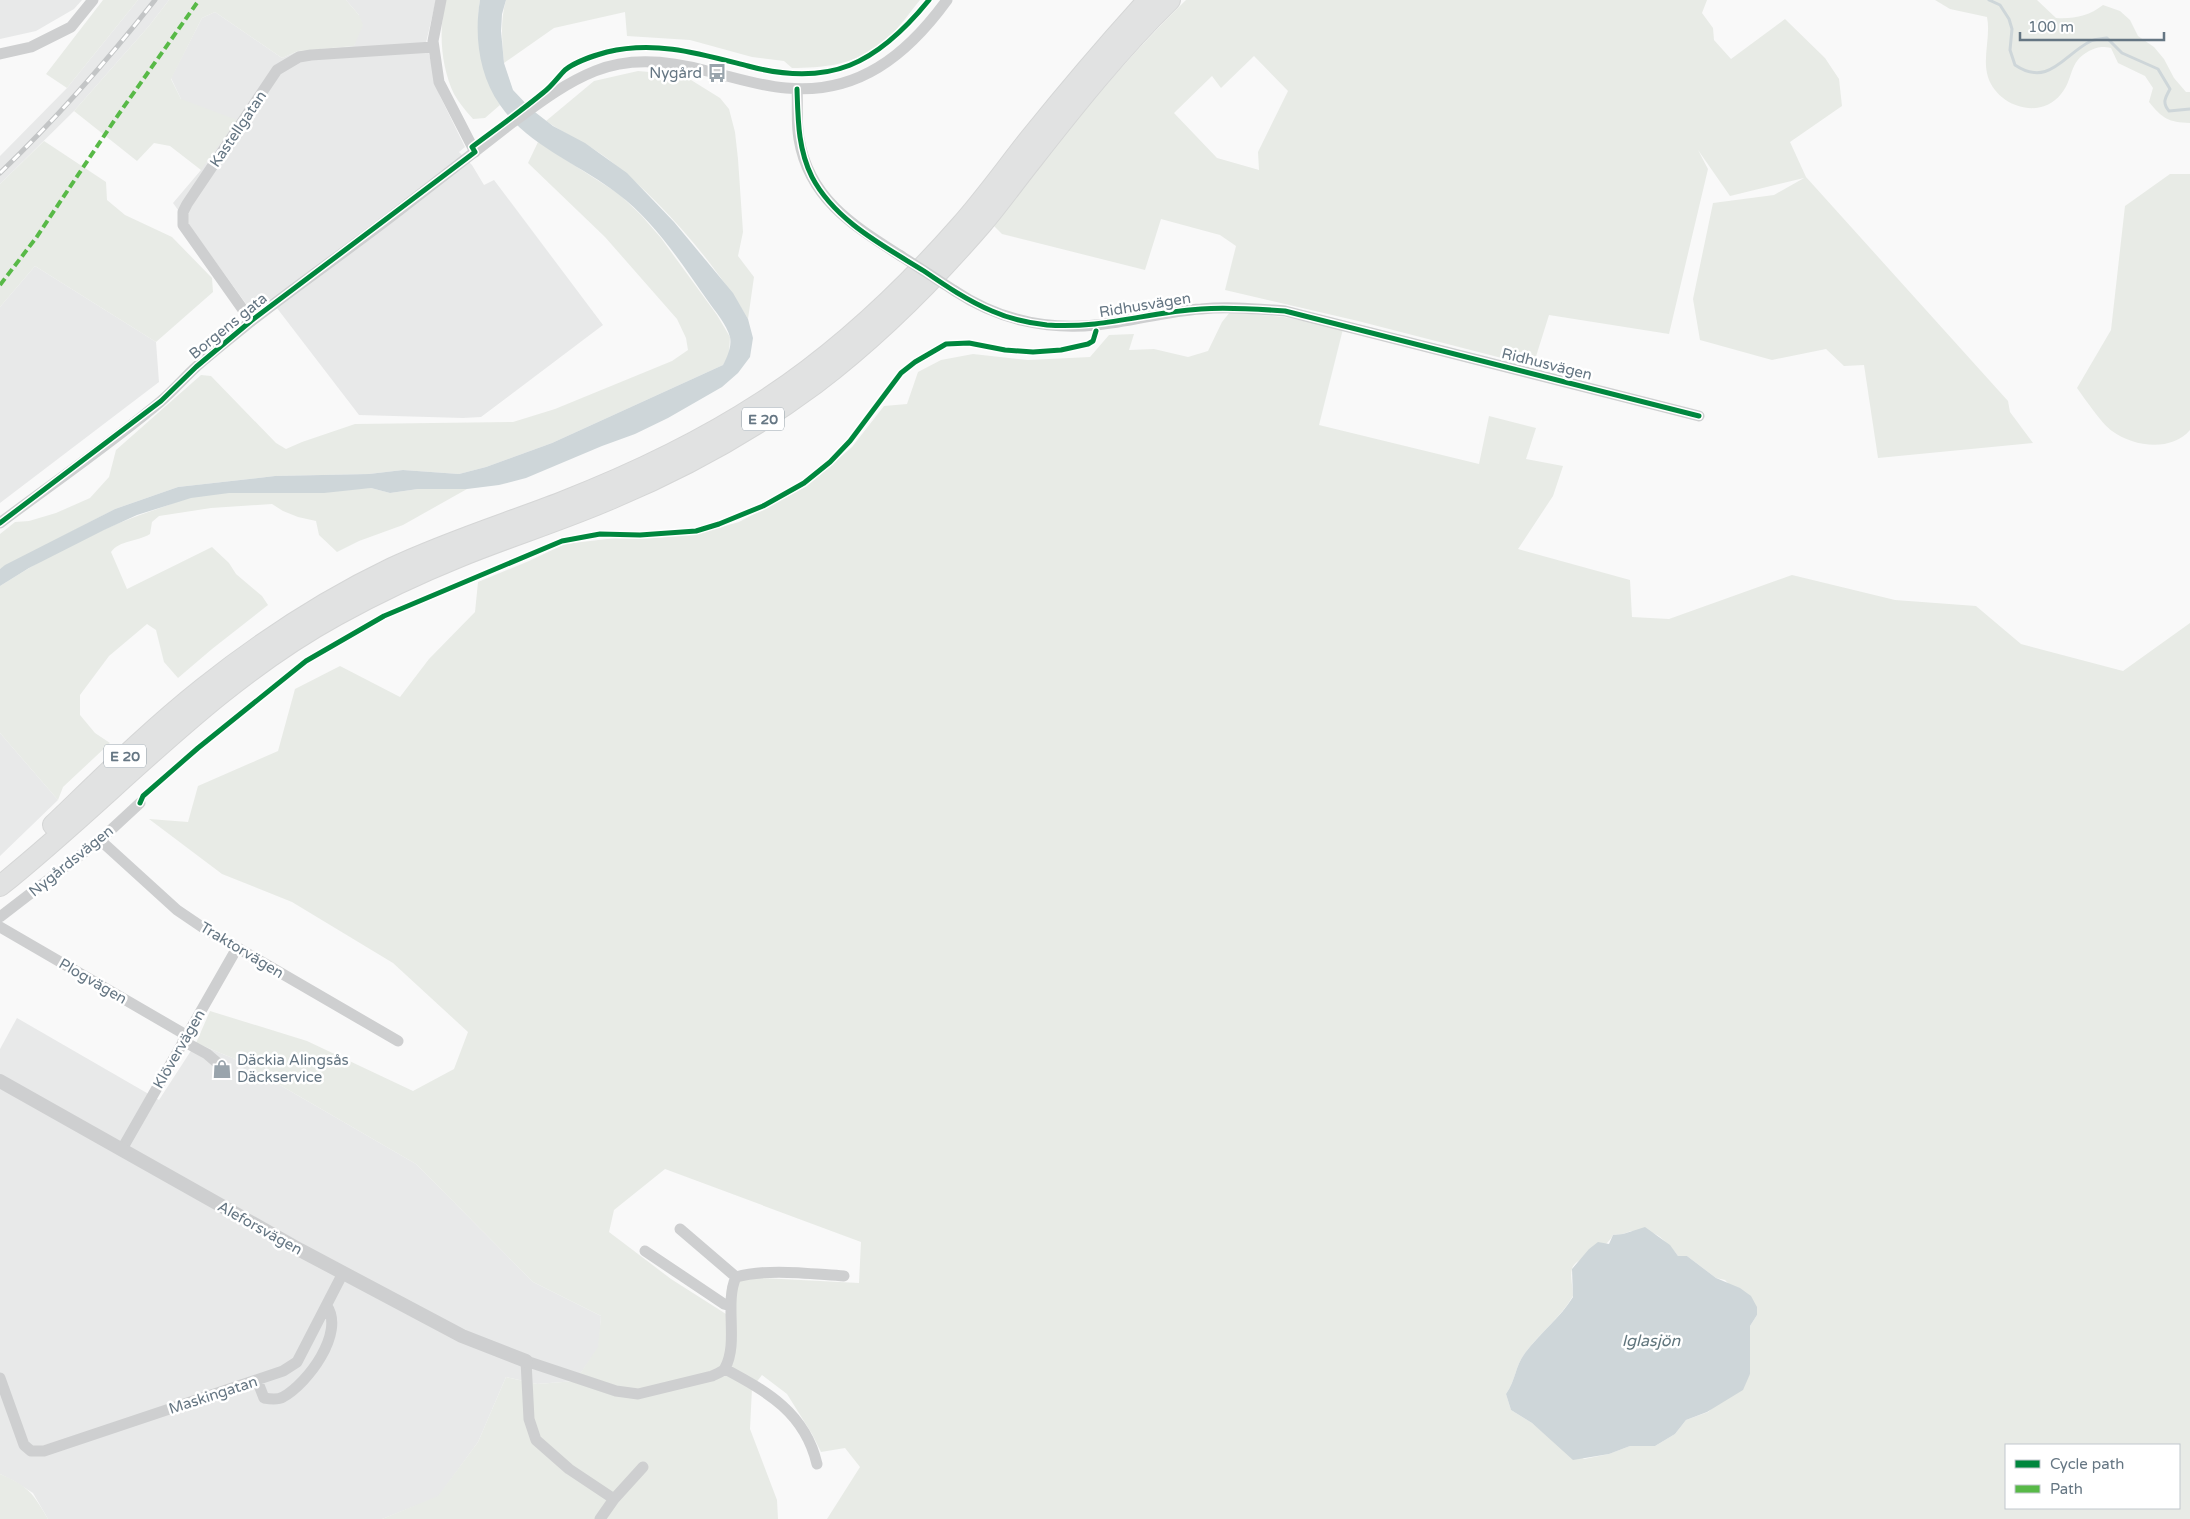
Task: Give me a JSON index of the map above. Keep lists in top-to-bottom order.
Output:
{
  "streets": {
    "highway": ["E 20"],
    "street": [
      "Kastellgatan",
      "Ridhusvägen",
      "Borgens gata",
      "Nygårdsvägen",
      "Traktorvägen",
      "Plogvägen",
      "Klövervägen",
      "Aleforsvägen",
      "Maskingatan"
    ]
  },
  "crossings": [
    ["Kastellgatan", "Borgens gata"],
    ["Ridhusvägen", "Borgens gata"],
    ["Nygårdsvägen", "Traktorvägen"],
    ["Traktorvägen", "Klövervägen"],
    ["Plogvägen", "Klövervägen"],
    ["Klövervägen", "Aleforsvägen"],
    ["Aleforsvägen", "Maskingatan"]
  ],
  "water": ["Iglasjön"],
  "places": {
    "bus stop": ["Nygård"],
    "shop": ["Däckia Alingsås Däckservice"]
  },
  "legend": ["Cycle path", "Path"],
  "scale_bar": "100 m"
}
